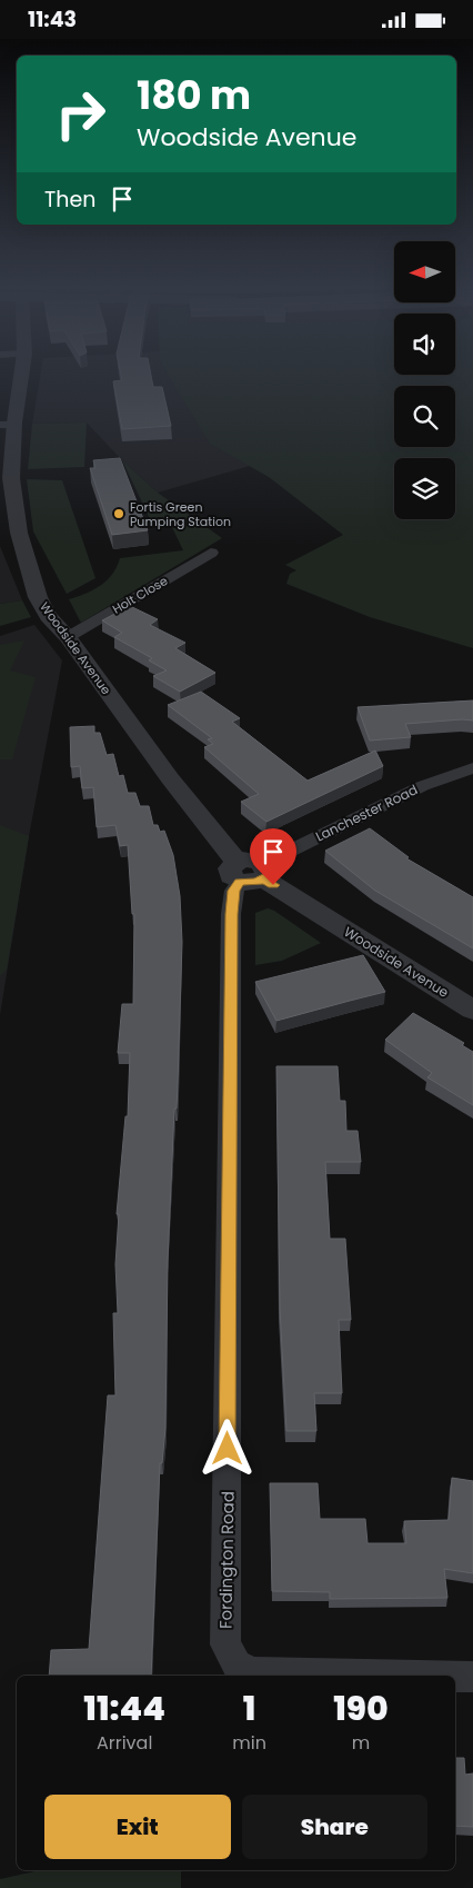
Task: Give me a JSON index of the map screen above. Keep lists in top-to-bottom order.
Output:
{
  "streets": {
    "street": [
      "Holt Close",
      "Woodside Avenue",
      "Lanchester Road",
      "Fordington Road"
    ]
  },
  "crossings": [
    ["Holt Close", "Woodside Avenue"],
    ["Woodside Avenue", "Lanchester Road"],
    ["Woodside Avenue", "Fordington Road"],
    ["Lanchester Road", "Fordington Road"]
  ],
  "places": ["Fortis Green Pumping Station"],
  "north": "left",
  "page": {
    "status": "11:43",
    "turn": ["180 m", "Woodside Avenue"],
    "then": "Then",
    "eta": [
      "11:44",
      "Arrival",
      "1",
      "min",
      "190",
      "m"
    ],
    "buttons": ["Exit", "Share"]
  }
}
